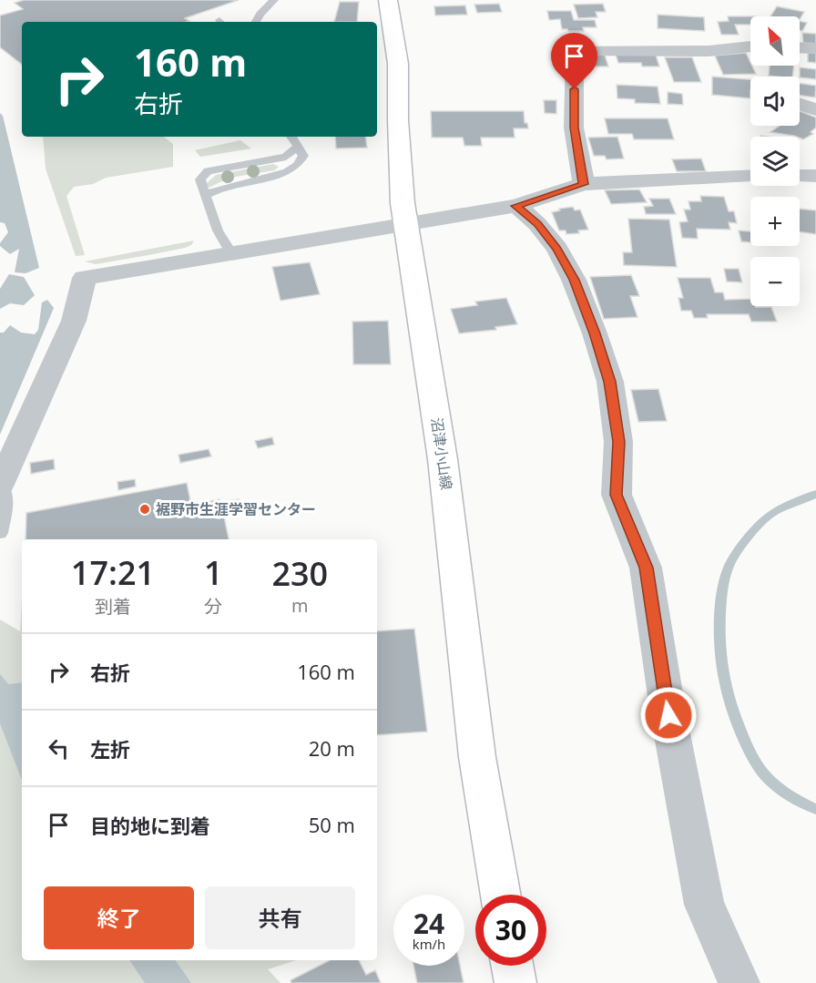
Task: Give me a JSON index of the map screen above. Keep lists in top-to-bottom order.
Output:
{
  "streets": {
    "main road": ["沼津小山線"]
  },
  "places": ["裾野市生涯学習センター"],
  "north": "top left",
  "page": {
    "map_buttons": ["+", "−"],
    "turn": ["160 m", "右折"],
    "eta": [
      "17:21",
      "到着",
      "1",
      "分",
      "230",
      "m"
    ],
    "list": [
      {
        "name": "右折",
        "value": "160 m"
      },
      {
        "name": "左折",
        "value": "20 m"
      },
      {
        "name": "目的地に到着",
        "value": "50 m"
      }
    ],
    "buttons": ["終了", "共有"],
    "speed": "24 km/h",
    "limit": "30"
  }
}
